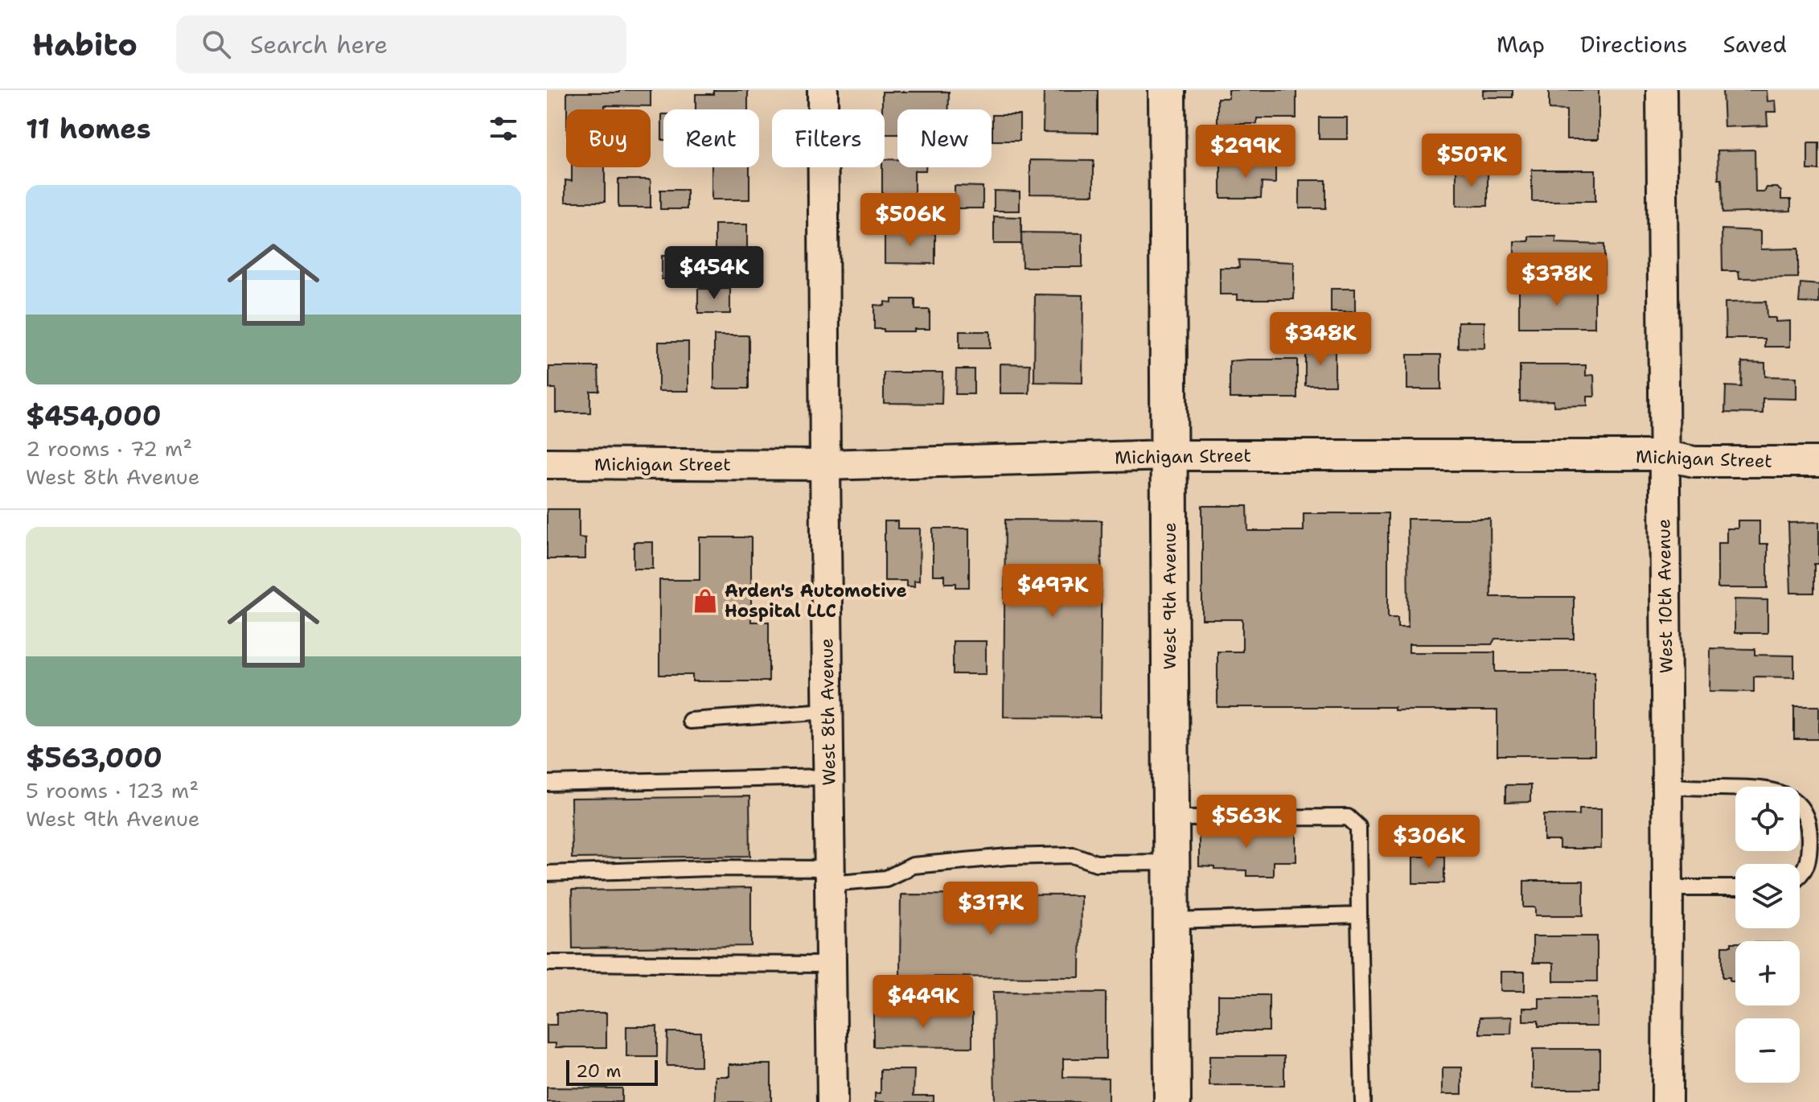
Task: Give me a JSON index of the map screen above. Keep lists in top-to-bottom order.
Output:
{
  "streets": {
    "main road": ["West 9th Avenue"],
    "street": ["Michigan Street", "West 10th Avenue", "West 8th Avenue"]
  },
  "crossings": [
    ["Michigan Street", "West 9th Avenue"],
    ["Michigan Street", "West 10th Avenue"],
    ["Michigan Street", "West 8th Avenue"]
  ],
  "places": {
    "shop": ["Arden's Automotive Hospital LLC"]
  },
  "scale_bar": "20 m",
  "page": {
    "header": "Habito",
    "search": "Search here",
    "nav": ["Map", "Directions", "Saved"],
    "heading": "11 homes",
    "chip": [
      "Buy",
      "Rent",
      "Filters",
      "New"
    ],
    "price": [
      "$299K",
      "$507K",
      "$506K",
      "$454K",
      "$378K",
      "$348K",
      "$497K",
      "$563K",
      "$306K",
      "$317K",
      "$449K"
    ],
    "list": [
      {
        "name": "$454,000",
        "note": "2 rooms · 72 m² · West 8th Avenue"
      },
      {
        "name": "$563,000",
        "note": "5 rooms · 123 m² · West 9th Avenue"
      }
    ],
    "map_buttons": ["+", "−"],
    "scale": "20 m"
  }
}
